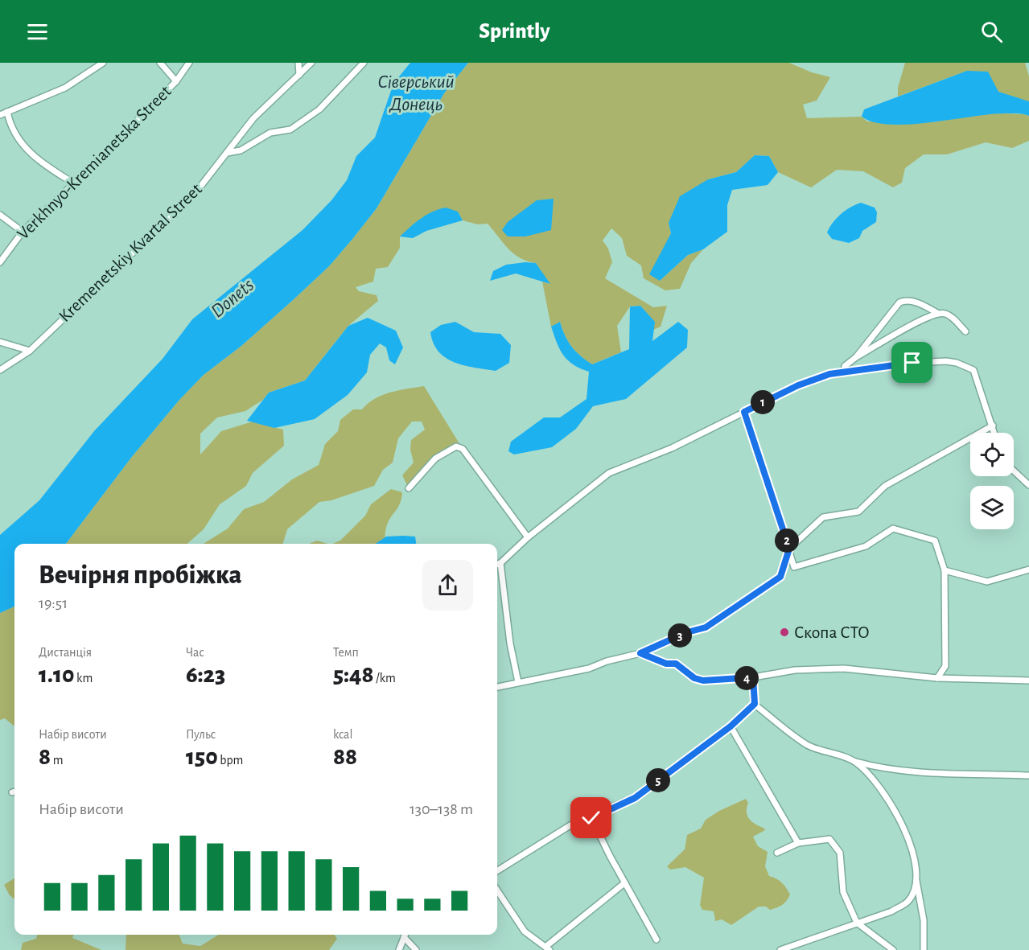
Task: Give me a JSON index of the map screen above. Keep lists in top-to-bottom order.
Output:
{
  "streets": {
    "street": ["Verkhnyo-Kremianetska Street", "Kremenetskiy Kvartal Street"]
  },
  "water": ["Сіверський Донець", "Donets"],
  "places": ["Скопа СТО"],
  "page": {
    "header": "Sprintly",
    "pins": [
      "1",
      "2",
      "3",
      "4",
      "5"
    ],
    "heading": ["Вечірня пробіжка", "19:51"],
    "stats": [
      ["Дистанція", "1.10 km"],
      ["Час", "6:23"],
      ["Темп", "5:48 /km"],
      ["Набір висоти", "8 m"],
      ["Пульс", "150 bpm"],
      ["kcal", "88"]
    ],
    "chart": ["Набір висоти", "130–138 m"]
  }
}
